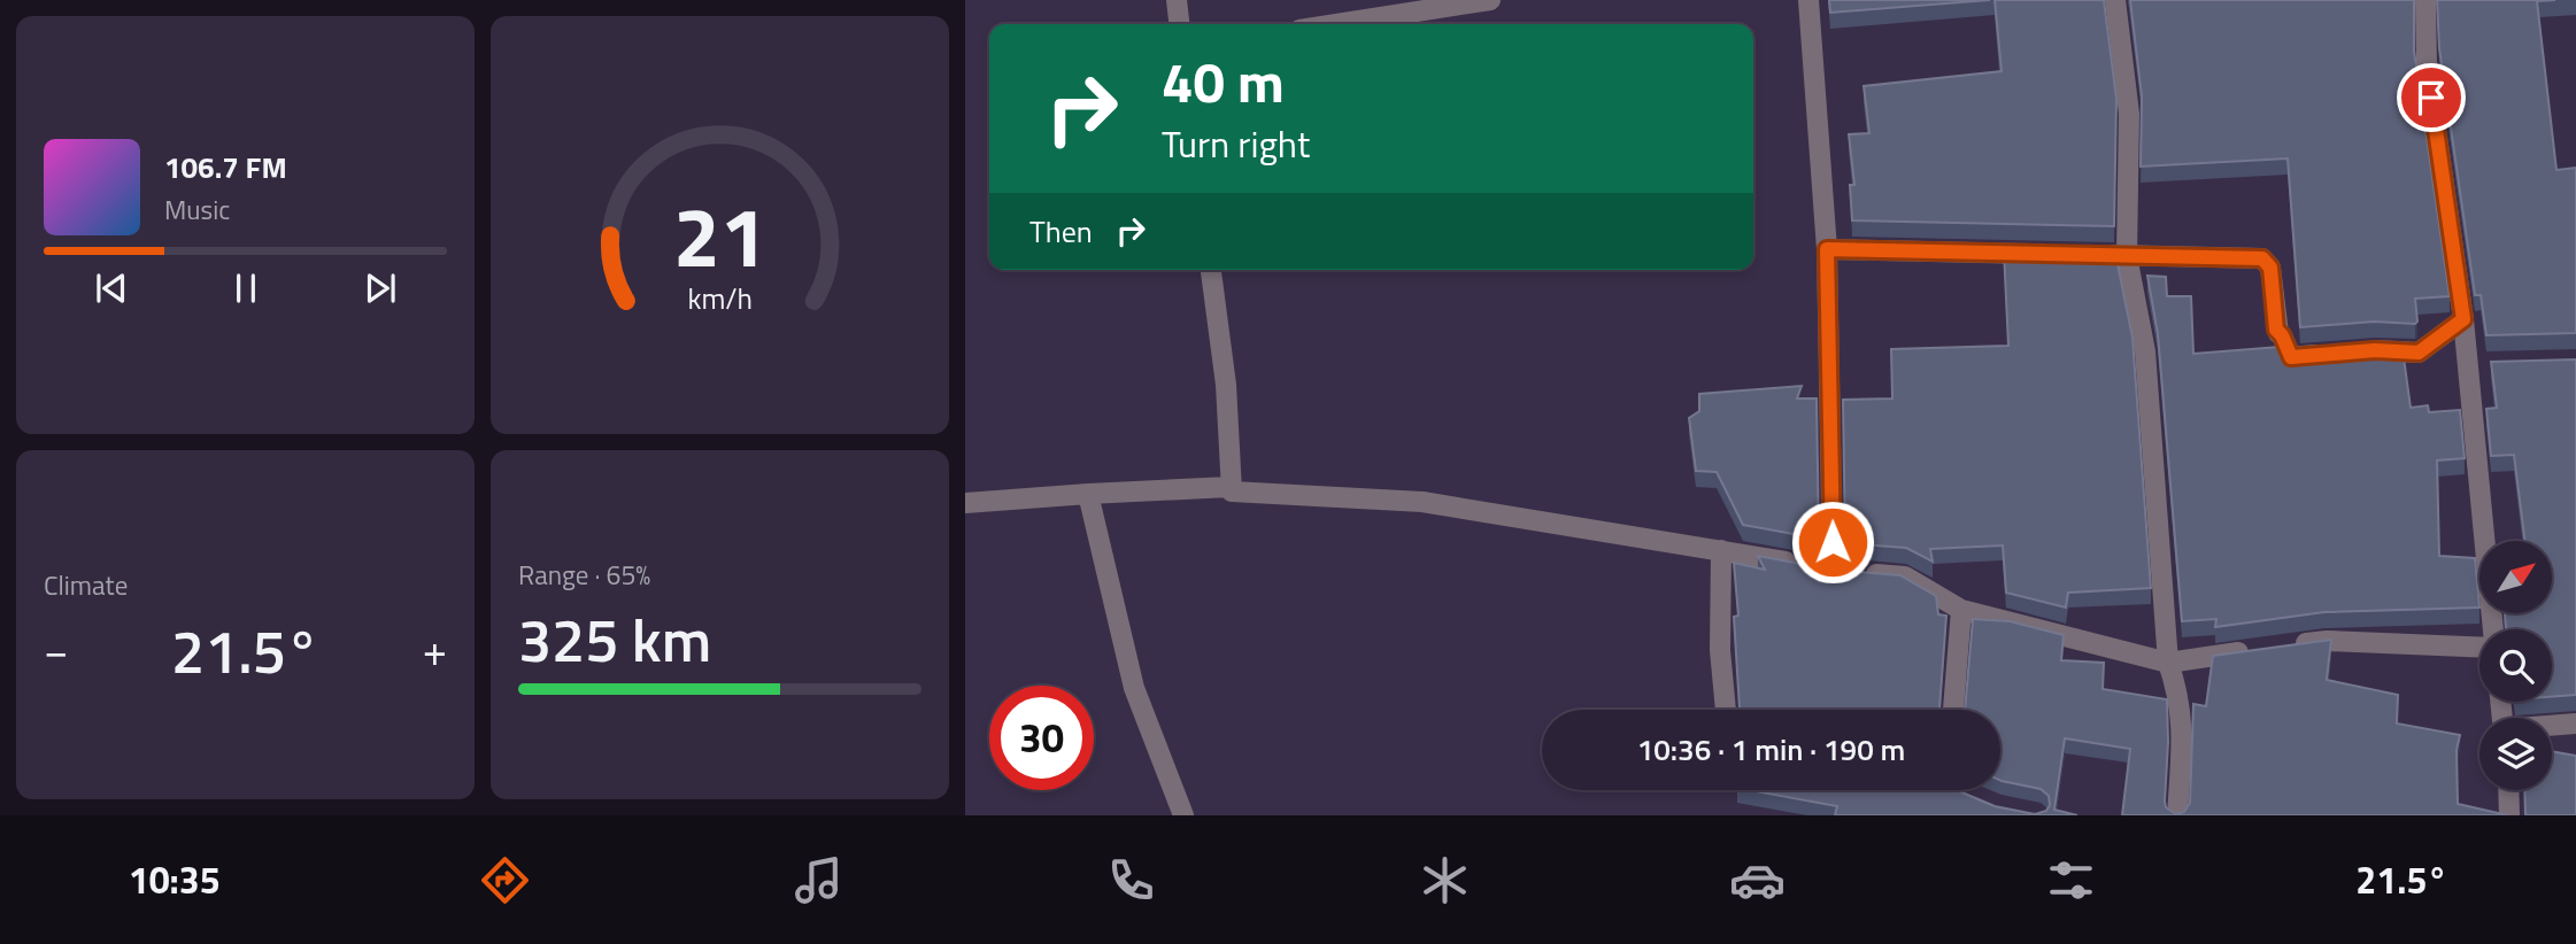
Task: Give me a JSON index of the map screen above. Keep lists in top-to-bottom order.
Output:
{
  "north": "top right",
  "page": {
    "turn": ["40 m", "Turn right"],
    "song": ["106.7 FM", "Music"],
    "then": "Then",
    "tile": [
      "Climate",
      ["Range · 65%", "325 km"]
    ],
    "heat": ["−", "21.5°", "+"],
    "limit": "30",
    "trip": "10:36 · 1 min · 190 m",
    "tabs": ["10:35", "21.5°"],
    "gauge": ["21", "km/h"]
  }
}
